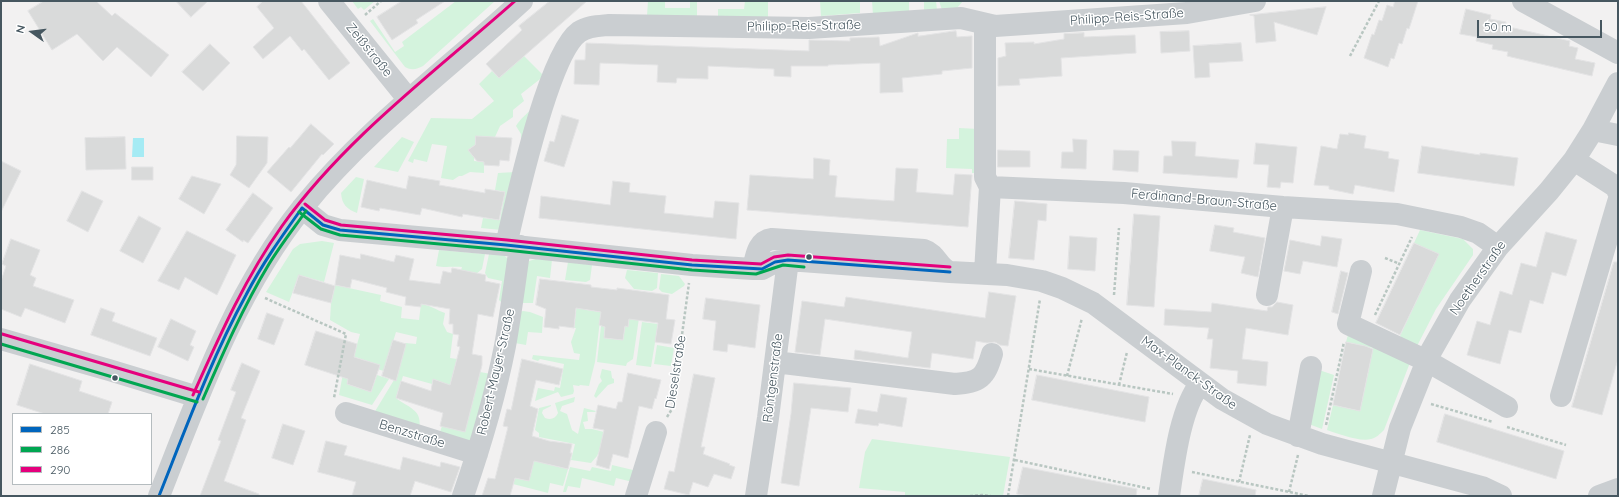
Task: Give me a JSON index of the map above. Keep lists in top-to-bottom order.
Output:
{
  "streets": {
    "street": [
      "Philipp-Reis-Straße",
      "Zeißstraße",
      "Ferdinand-Braun-Straße",
      "Noetherstraße",
      "Robert-Mayer-Straße",
      "Max-Planck-Straße",
      "Röntgenstraße",
      "Benzstraße"
    ],
    "path": ["Dieselstraße"]
  },
  "crossings": [
    ["Philipp-Reis-Straße", "Robert-Mayer-Straße"],
    ["Philipp-Reis-Straße", "Max-Planck-Straße"],
    ["Ferdinand-Braun-Straße", "Noetherstraße"],
    ["Noetherstraße", "Max-Planck-Straße"],
    ["Robert-Mayer-Straße", "Max-Planck-Straße"],
    ["Robert-Mayer-Straße", "Benzstraße"],
    ["Dieselstraße", "Max-Planck-Straße"],
    ["Max-Planck-Straße", "Röntgenstraße"]
  ],
  "lines": ["transit line 290", "transit line 285", "transit line 286"],
  "legend": ["285", "286", "290"],
  "scale_bar": "50 m",
  "north": "left"
}
